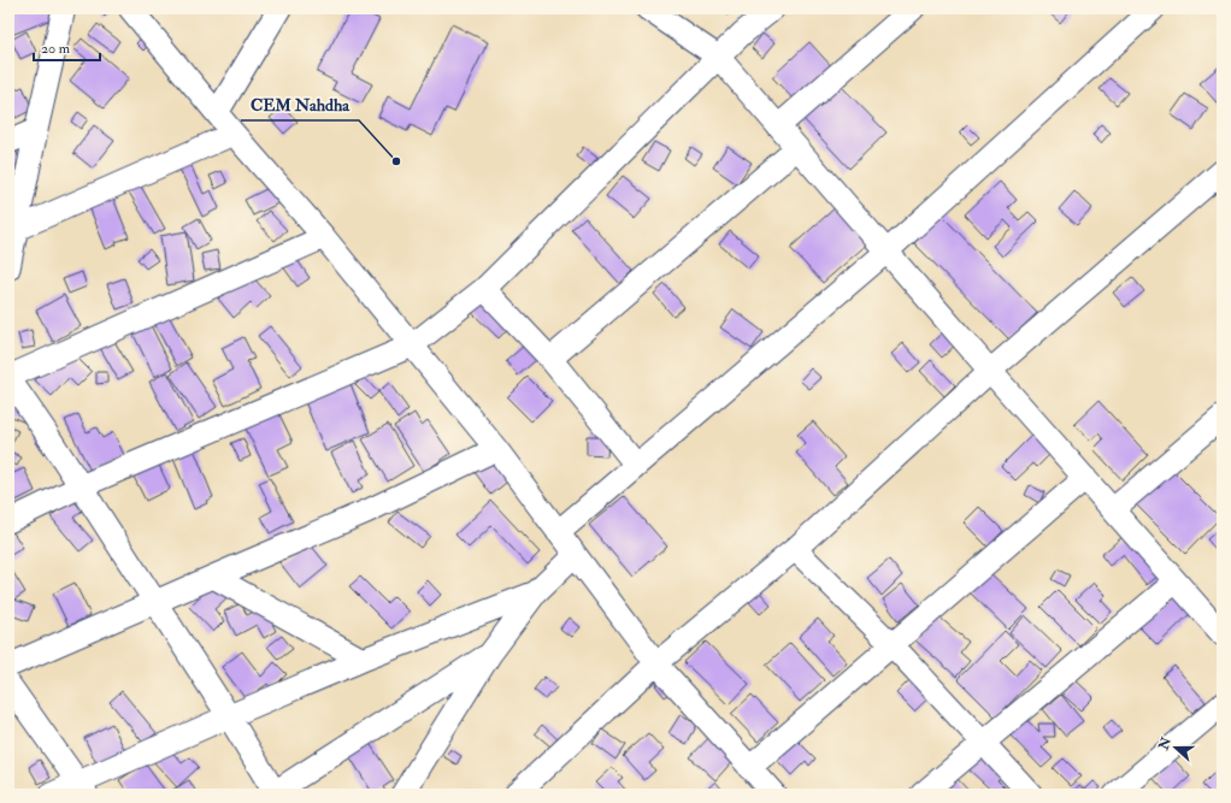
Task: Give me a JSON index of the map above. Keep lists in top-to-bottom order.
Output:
{
  "places": ["CEM Nahdha"],
  "scale_bar": "20 m",
  "north": "left"
}
